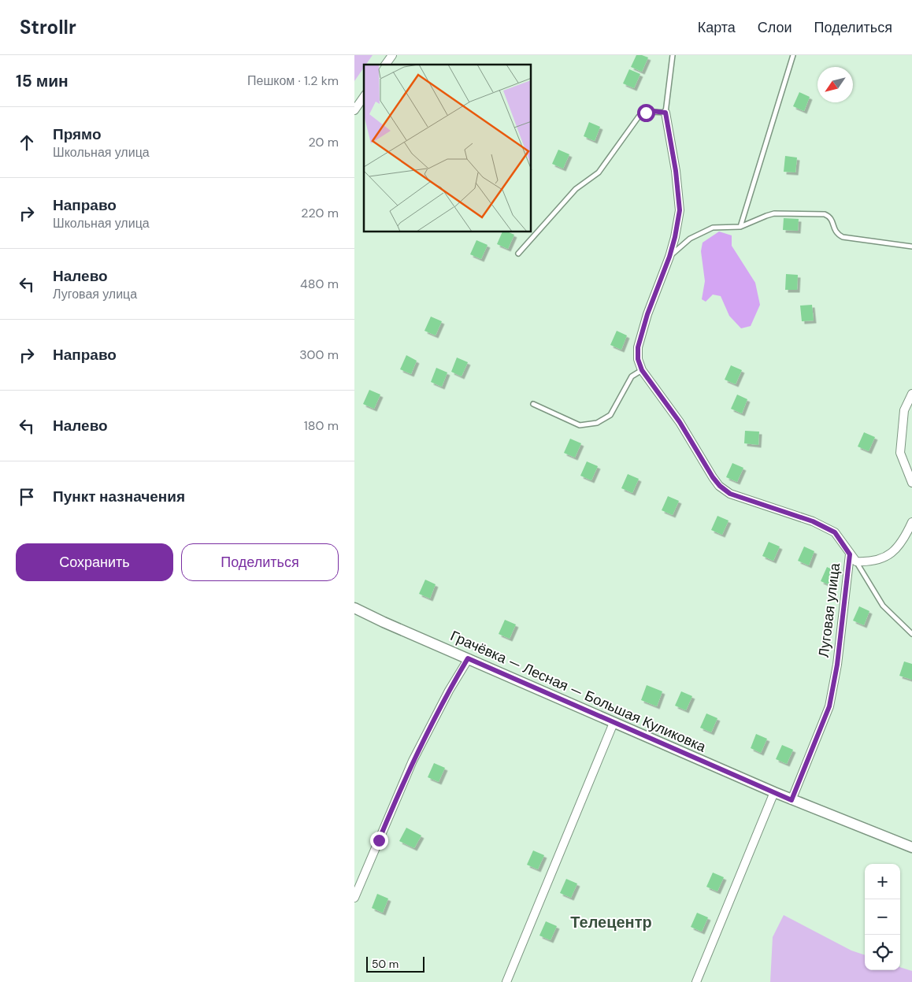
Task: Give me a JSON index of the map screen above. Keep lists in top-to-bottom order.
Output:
{
  "streets": {
    "street": ["Луговая улица", "Грачёвка — Лесная — Большая Куликовка"]
  },
  "crossings": [
    ["Луговая улица", "Грачёвка — Лесная — Большая Куликовка"]
  ],
  "districts": ["Телецентр"],
  "scale_bar": "50 m",
  "north": "bottom left",
  "page": {
    "header": "Strollr",
    "nav": ["Карта", "Слои", "Поделиться"],
    "heading": ["15 мин", "Пешком · 1.2 km"],
    "list": [
      ["Прямо", "Школьная улица", "20 m"],
      ["Направо", "Школьная улица", "220 m"],
      ["Налево", "Луговая улица", "480 m"],
      ["Направо", "300 m"],
      ["Налево", "180 m"],
      "Пункт назначения"
    ],
    "buttons": ["Сохранить", "Поделиться"],
    "map_buttons": ["+", "−"],
    "scale": "50 m"
  }
}
